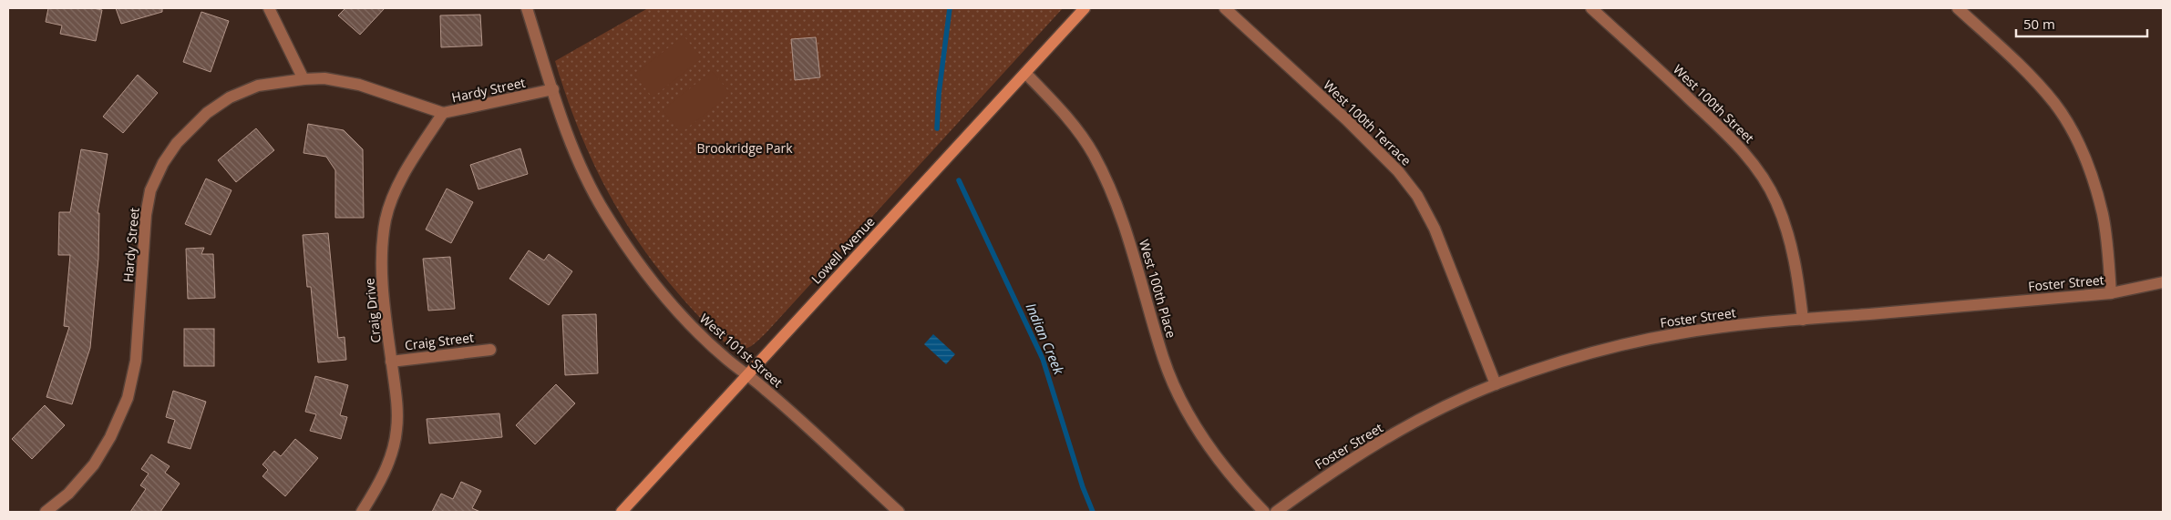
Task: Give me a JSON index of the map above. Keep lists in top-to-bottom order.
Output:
{
  "streets": {
    "street": [
      "Hardy Street",
      "West 100th Street",
      "West 100th Terrace",
      "Lowell Avenue",
      "Foster Street",
      "West 100th Place",
      "Craig Drive",
      "Craig Street",
      "West 101st Street"
    ]
  },
  "crossings": [
    ["Hardy Street", "Craig Drive"],
    ["Hardy Street", "West 101st Street"],
    ["West 100th Street", "Foster Street"],
    ["West 100th Terrace", "Foster Street"],
    ["Lowell Avenue", "West 100th Place"],
    ["Lowell Avenue", "West 101st Street"],
    ["Craig Drive", "Craig Street"]
  ],
  "water": ["Indian Creek"],
  "parks": ["Brookridge Park"],
  "scale_bar": "50 m"
}
